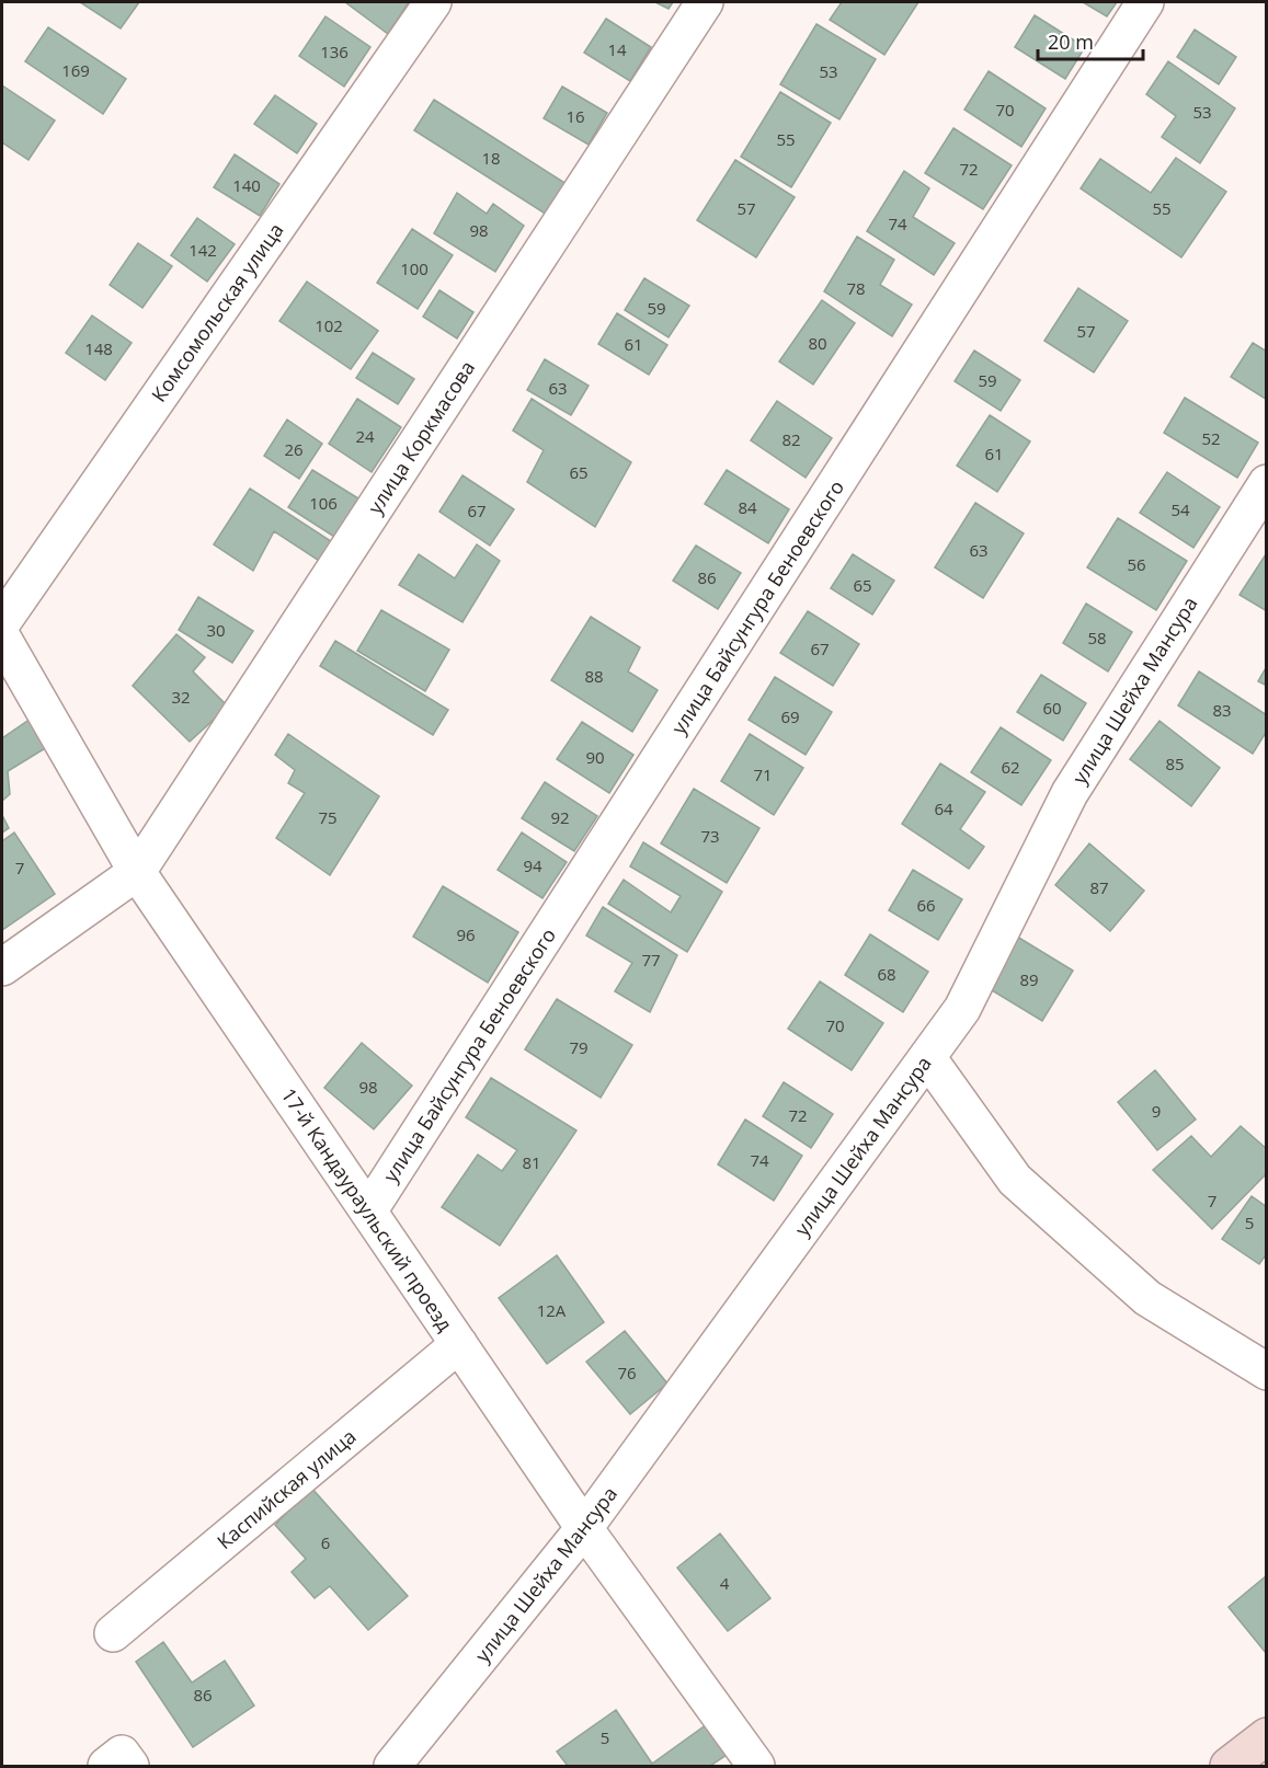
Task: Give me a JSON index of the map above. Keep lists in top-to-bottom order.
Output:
{
  "streets": {
    "street": [
      "Комсомольская улица",
      "улица Коркмасова",
      "улица Байсунгура Беноевского",
      "улица Шейха Мансура",
      "17-й Кандаураульский проезд",
      "Каспийская улица"
    ]
  },
  "crossings": [
    ["улица Коркмасова", "17-й Кандаураульский проезд"],
    ["улица Байсунгура Беноевского", "17-й Кандаураульский проезд"],
    ["улица Шейха Мансура", "17-й Кандаураульский проезд"],
    ["17-й Кандаураульский проезд", "Каспийская улица"]
  ],
  "house_numbers": [
    "14",
    "136",
    "169",
    "53",
    "70",
    "53",
    "16",
    "55",
    "18",
    "72",
    "140",
    "57",
    "55",
    "74",
    "98",
    "142",
    "100",
    "78",
    "59",
    "102",
    "57",
    "80",
    "61",
    "148",
    "59",
    "63",
    "24",
    "52",
    "82",
    "26",
    "61",
    "65",
    "106",
    "84",
    "54",
    "67",
    "63",
    "56",
    "86",
    "65",
    "30",
    "58",
    "67",
    "88",
    "32",
    "60",
    "83",
    "69",
    "90",
    "85",
    "62",
    "71",
    "64",
    "75",
    "92",
    "73",
    "94",
    "7",
    "87",
    "66",
    "96",
    "77",
    "68",
    "89",
    "70",
    "79",
    "98",
    "9",
    "72",
    "74",
    "81",
    "7",
    "5",
    "12А",
    "76",
    "6",
    "4",
    "86",
    "5"
  ],
  "scale_bar": "20 m"
}
